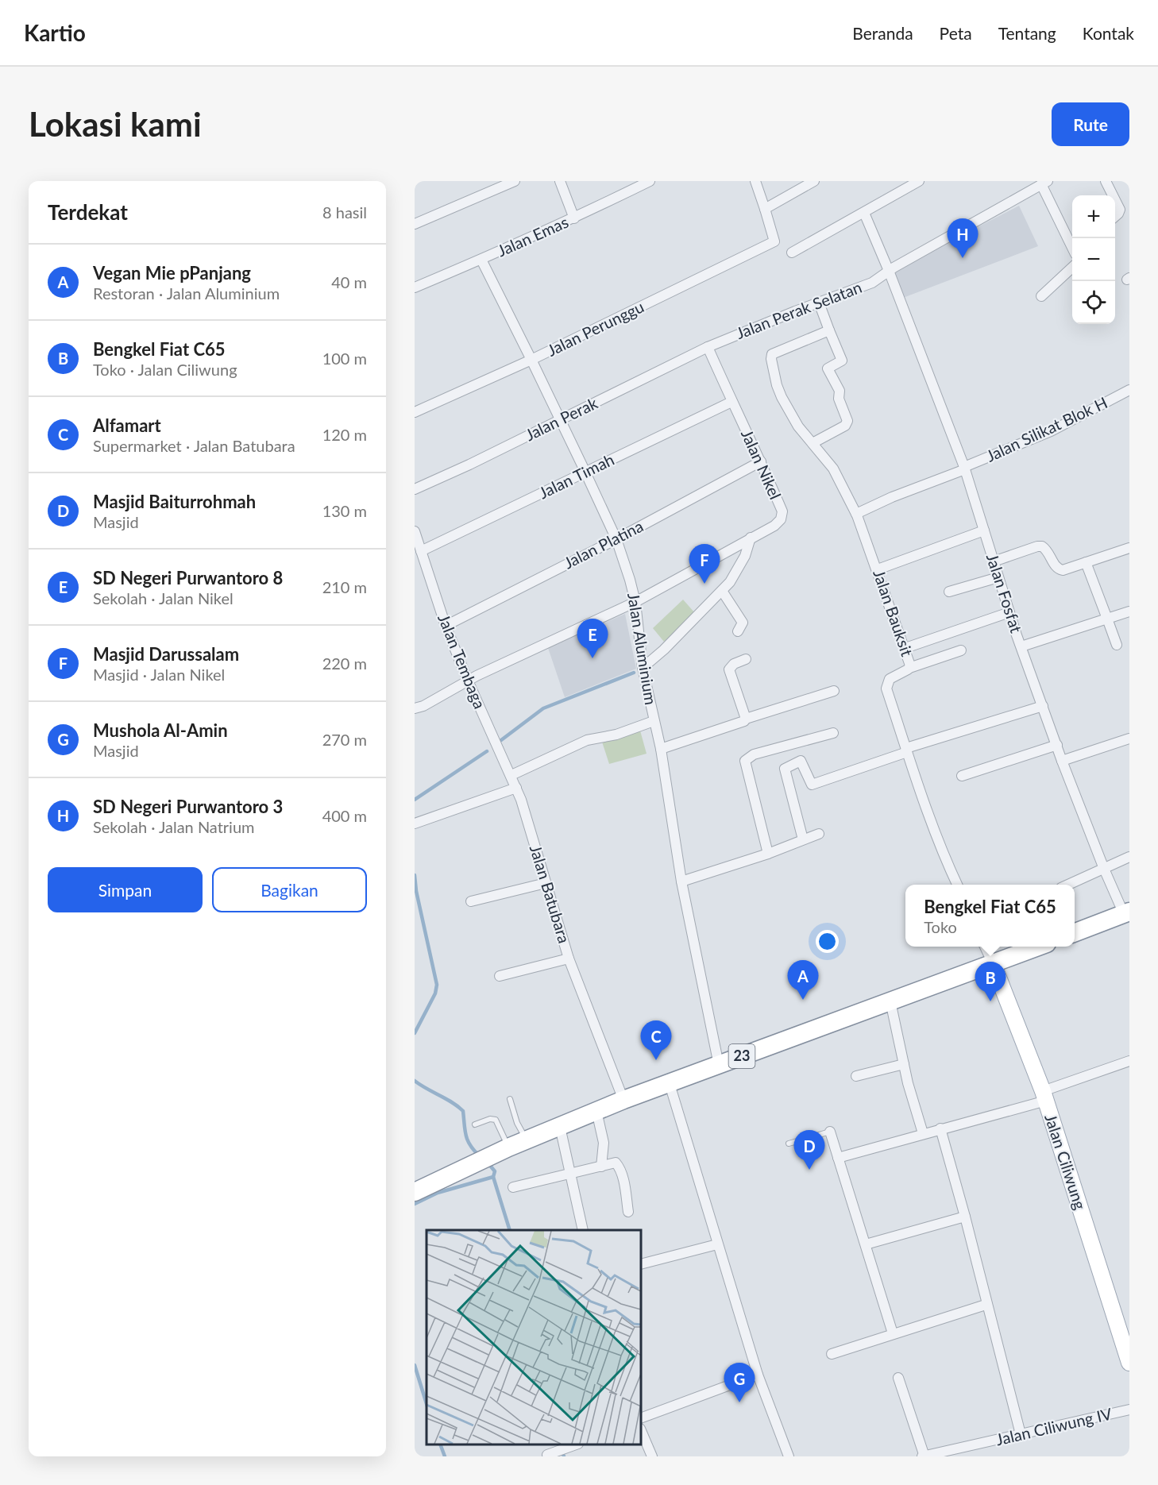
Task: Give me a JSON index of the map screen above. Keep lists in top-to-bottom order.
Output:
{
  "streets": {
    "highway": ["23"],
    "main road": ["Jalan Ciliwung"],
    "street": [
      "Jalan Emas",
      "Jalan Perak Selatan",
      "Jalan Perunggu",
      "Jalan Perak",
      "Jalan Silikat Blok H",
      "Jalan Nikel",
      "Jalan Timah",
      "Jalan Platina",
      "Jalan Fosfat",
      "Jalan Bauksit",
      "Jalan Aluminium",
      "Jalan Tembaga",
      "Jalan Batubara",
      "Jalan Ciliwung IV"
    ]
  },
  "crossings": [
    ["Jalan Emas", "Jalan Aluminium"],
    ["Jalan Perak Selatan", "Jalan Perak"],
    ["Jalan Perak Selatan", "Jalan Nikel"],
    ["Jalan Perak Selatan", "Jalan Fosfat"],
    ["Jalan Perunggu", "Jalan Aluminium"],
    ["Jalan Perak", "Jalan Nikel"],
    ["Jalan Perak", "Jalan Aluminium"],
    ["Jalan Silikat Blok H", "Jalan Fosfat"],
    ["Jalan Silikat Blok H", "Jalan Bauksit"],
    ["Jalan Nikel", "Jalan Timah"],
    ["Jalan Nikel", "Jalan Platina"],
    ["Jalan Nikel", "Jalan Aluminium"],
    ["Jalan Nikel", "Jalan Tembaga"],
    ["Jalan Timah", "Jalan Aluminium"],
    ["Jalan Timah", "Jalan Tembaga"],
    ["Jalan Platina", "Jalan Aluminium"],
    ["Jalan Platina", "Jalan Tembaga"],
    ["Jalan Aluminium", "23"],
    ["Jalan Tembaga", "Jalan Batubara"],
    ["Jalan Batubara", "23"],
    ["23", "Jalan Ciliwung"]
  ],
  "page": {
    "header": "Kartio",
    "nav": [
      "Beranda",
      "Peta",
      "Tentang",
      "Kontak"
    ],
    "buttons": [
      "Rute",
      ["Simpan", "Bagikan"]
    ],
    "title": "Lokasi kami",
    "heading": ["Terdekat", "8 hasil"],
    "map_buttons": ["+", "−"],
    "pins": [
      "H",
      "F",
      "E",
      "A",
      "B",
      "C",
      "D",
      "G"
    ],
    "list": [
      {
        "mark": "A",
        "name": "Vegan Mie pPanjang",
        "note": "Restoran · Jalan Aluminium",
        "value": "40 m"
      },
      {
        "mark": "B",
        "name": "Bengkel Fiat C65",
        "note": "Toko · Jalan Ciliwung",
        "value": "100 m"
      },
      {
        "mark": "C",
        "name": "Alfamart",
        "note": "Supermarket · Jalan Batubara",
        "value": "120 m"
      },
      {
        "mark": "D",
        "name": "Masjid Baiturrohmah",
        "note": "Masjid",
        "value": "130 m"
      },
      {
        "mark": "E",
        "name": "SD Negeri Purwantoro 8",
        "note": "Sekolah · Jalan Nikel",
        "value": "210 m"
      },
      {
        "mark": "F",
        "name": "Masjid Darussalam",
        "note": "Masjid · Jalan Nikel",
        "value": "220 m"
      },
      {
        "mark": "G",
        "name": "Mushola Al-Amin",
        "note": "Masjid",
        "value": "270 m"
      },
      {
        "mark": "H",
        "name": "SD Negeri Purwantoro 3",
        "note": "Sekolah · Jalan Natrium",
        "value": "400 m"
      }
    ],
    "popup": ["Bengkel Fiat C65", "Toko"]
  }
}
